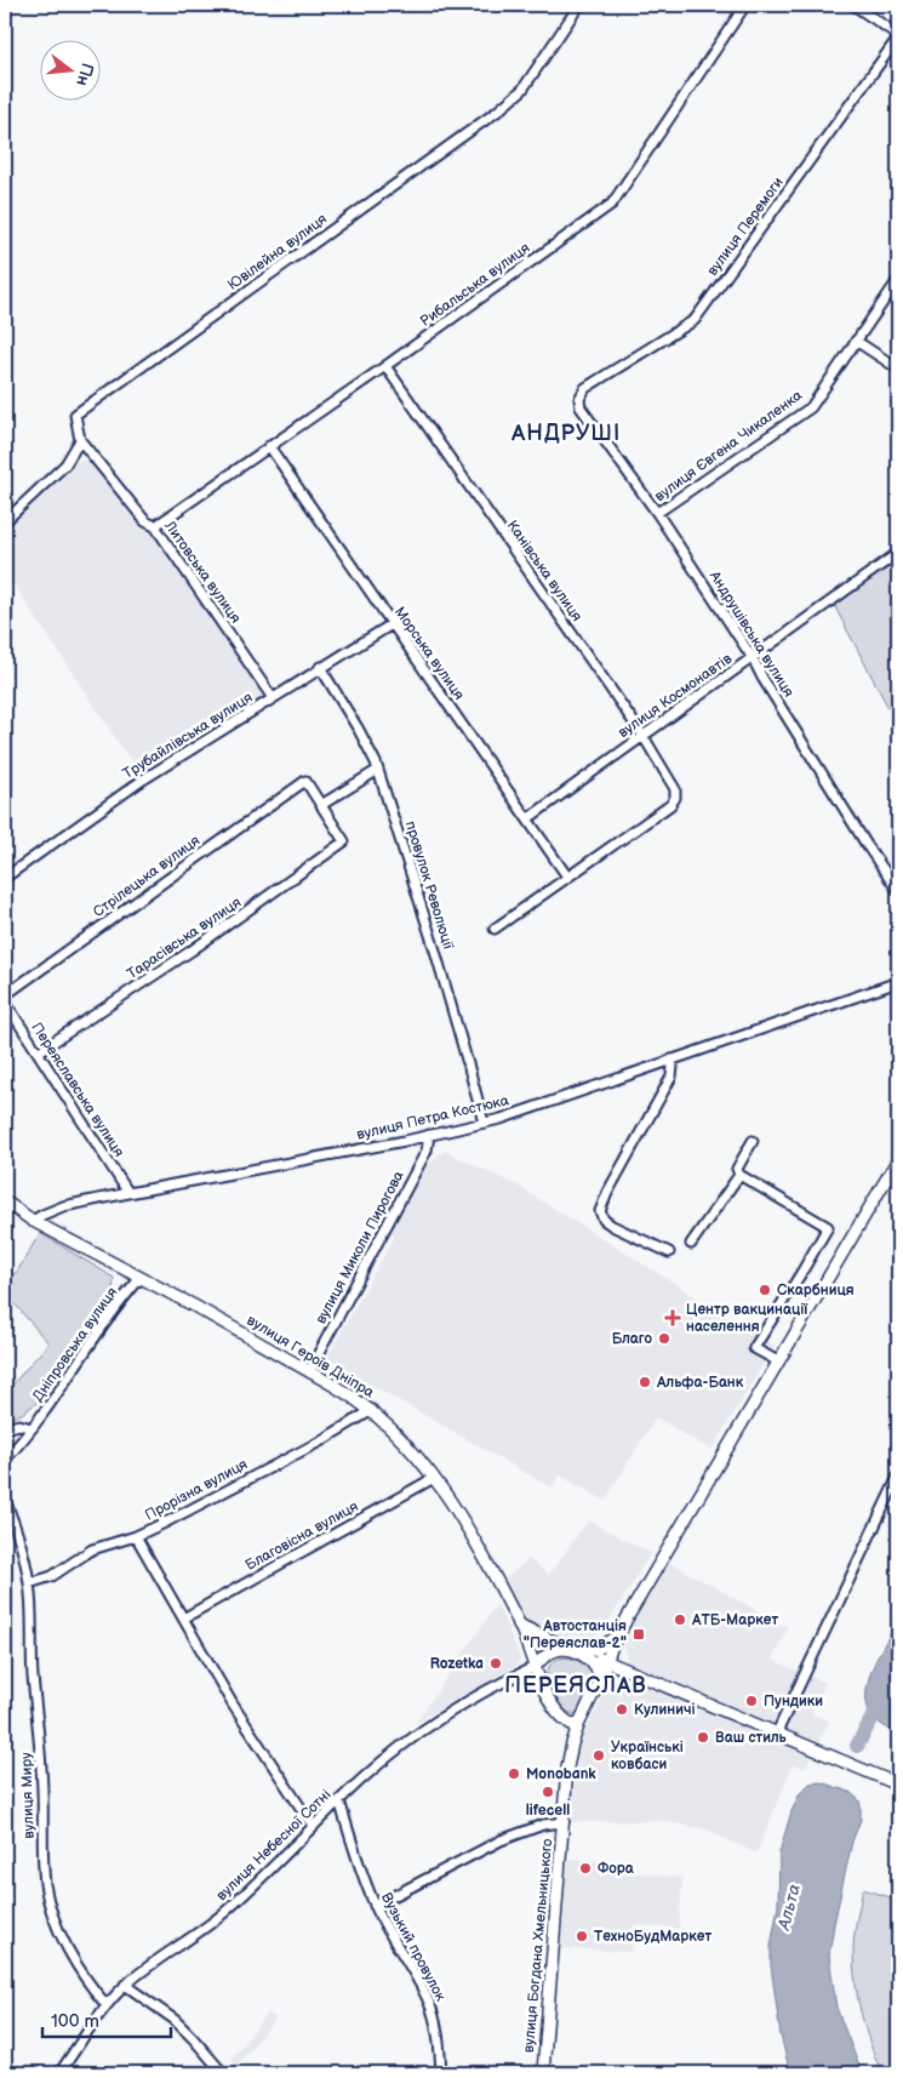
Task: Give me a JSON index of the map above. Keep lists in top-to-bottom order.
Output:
{
  "streets": {
    "main road": ["вулиця Героїв Дніпра", "вулиця Богдана Хмельницького"],
    "street": [
      "вулиця Перемоги",
      "Ювілейна вулиця",
      "Рибальська вулиця",
      "вулиця Євгена Чикаленка",
      "Канівська вулиця",
      "Литовська вулиця",
      "Андрушівська вулиця",
      "Морська вулиця",
      "вулиця Космонавтів",
      "Трубайлівська вулиця",
      "Стрілецька вулиця",
      "провулок Революції",
      "Тарасівська вулиця",
      "Переяславська вулиця",
      "вулиця Петра Костюка",
      "вулиця Миколи Пирогова",
      "Дніпровська вулиця",
      "Прорізна вулиця",
      "Благовісна вулиця",
      "вулиця Миру",
      "вулиця Небесної Сотні",
      "Вузький провулок"
    ]
  },
  "crossings": [
    ["вулиця Перемоги", "Андрушівська вулиця"],
    ["Ювілейна вулиця", "Литовська вулиця"],
    ["Рибальська вулиця", "Канівська вулиця"],
    ["Рибальська вулиця", "Литовська вулиця"],
    ["Рибальська вулиця", "Морська вулиця"],
    ["вулиця Євгена Чикаленка", "Андрушівська вулиця"],
    ["Канівська вулиця", "Морська вулиця"],
    ["Канівська вулиця", "вулиця Космонавтів"],
    ["Литовська вулиця", "Трубайлівська вулиця"],
    ["Андрушівська вулиця", "вулиця Космонавтів"],
    ["Морська вулиця", "вулиця Космонавтів"],
    ["Морська вулиця", "Трубайлівська вулиця"],
    ["Трубайлівська вулиця", "провулок Революції"],
    ["Стрілецька вулиця", "Тарасівська вулиця"],
    ["провулок Революції", "вулиця Петра Костюка"],
    ["Тарасівська вулиця", "Переяславська вулиця"],
    ["Переяславська вулиця", "вулиця Петра Костюка"],
    ["вулиця Петра Костюка", "вулиця Миколи Пирогова"],
    ["вулиця Петра Костюка", "вулиця Героїв Дніпра"],
    ["вулиця Миколи Пирогова", "вулиця Героїв Дніпра"],
    ["Дніпровська вулиця", "вулиця Героїв Дніпра"],
    ["вулиця Героїв Дніпра", "Прорізна вулиця"],
    ["вулиця Героїв Дніпра", "Благовісна вулиця"],
    ["вулиця Героїв Дніпра", "вулиця Небесної Сотні"],
    ["вулиця Героїв Дніпра", "вулиця Богдана Хмельницького"],
    ["Прорізна вулиця", "вулиця Миру"],
    ["вулиця Миру", "вулиця Небесної Сотні"],
    ["вулиця Небесної Сотні", "вулиця Богдана Хмельницького"],
    ["вулиця Небесної Сотні", "Вузький провулок"]
  ],
  "districts": ["АНДРУШІ", "ПЕРЕЯСЛАВ"],
  "water": ["Альта"],
  "places": {
    "other": [
      "Скарбниця",
      "Благо",
      "Альфа-Банк",
      "АТБ-Маркет",
      "Rozetka",
      "Пундики",
      "Кулиничі",
      "Ваш стиль",
      "Українські ковбаси",
      "Monobank",
      "lifecell",
      "Фора",
      "ТехноБудМаркет"
    ],
    "health": ["Центр вакцинації населення"],
    "transit": ["Автостанція \"Переяслав-2\""]
  },
  "scale_bar": "100 m",
  "north": "right"
}
